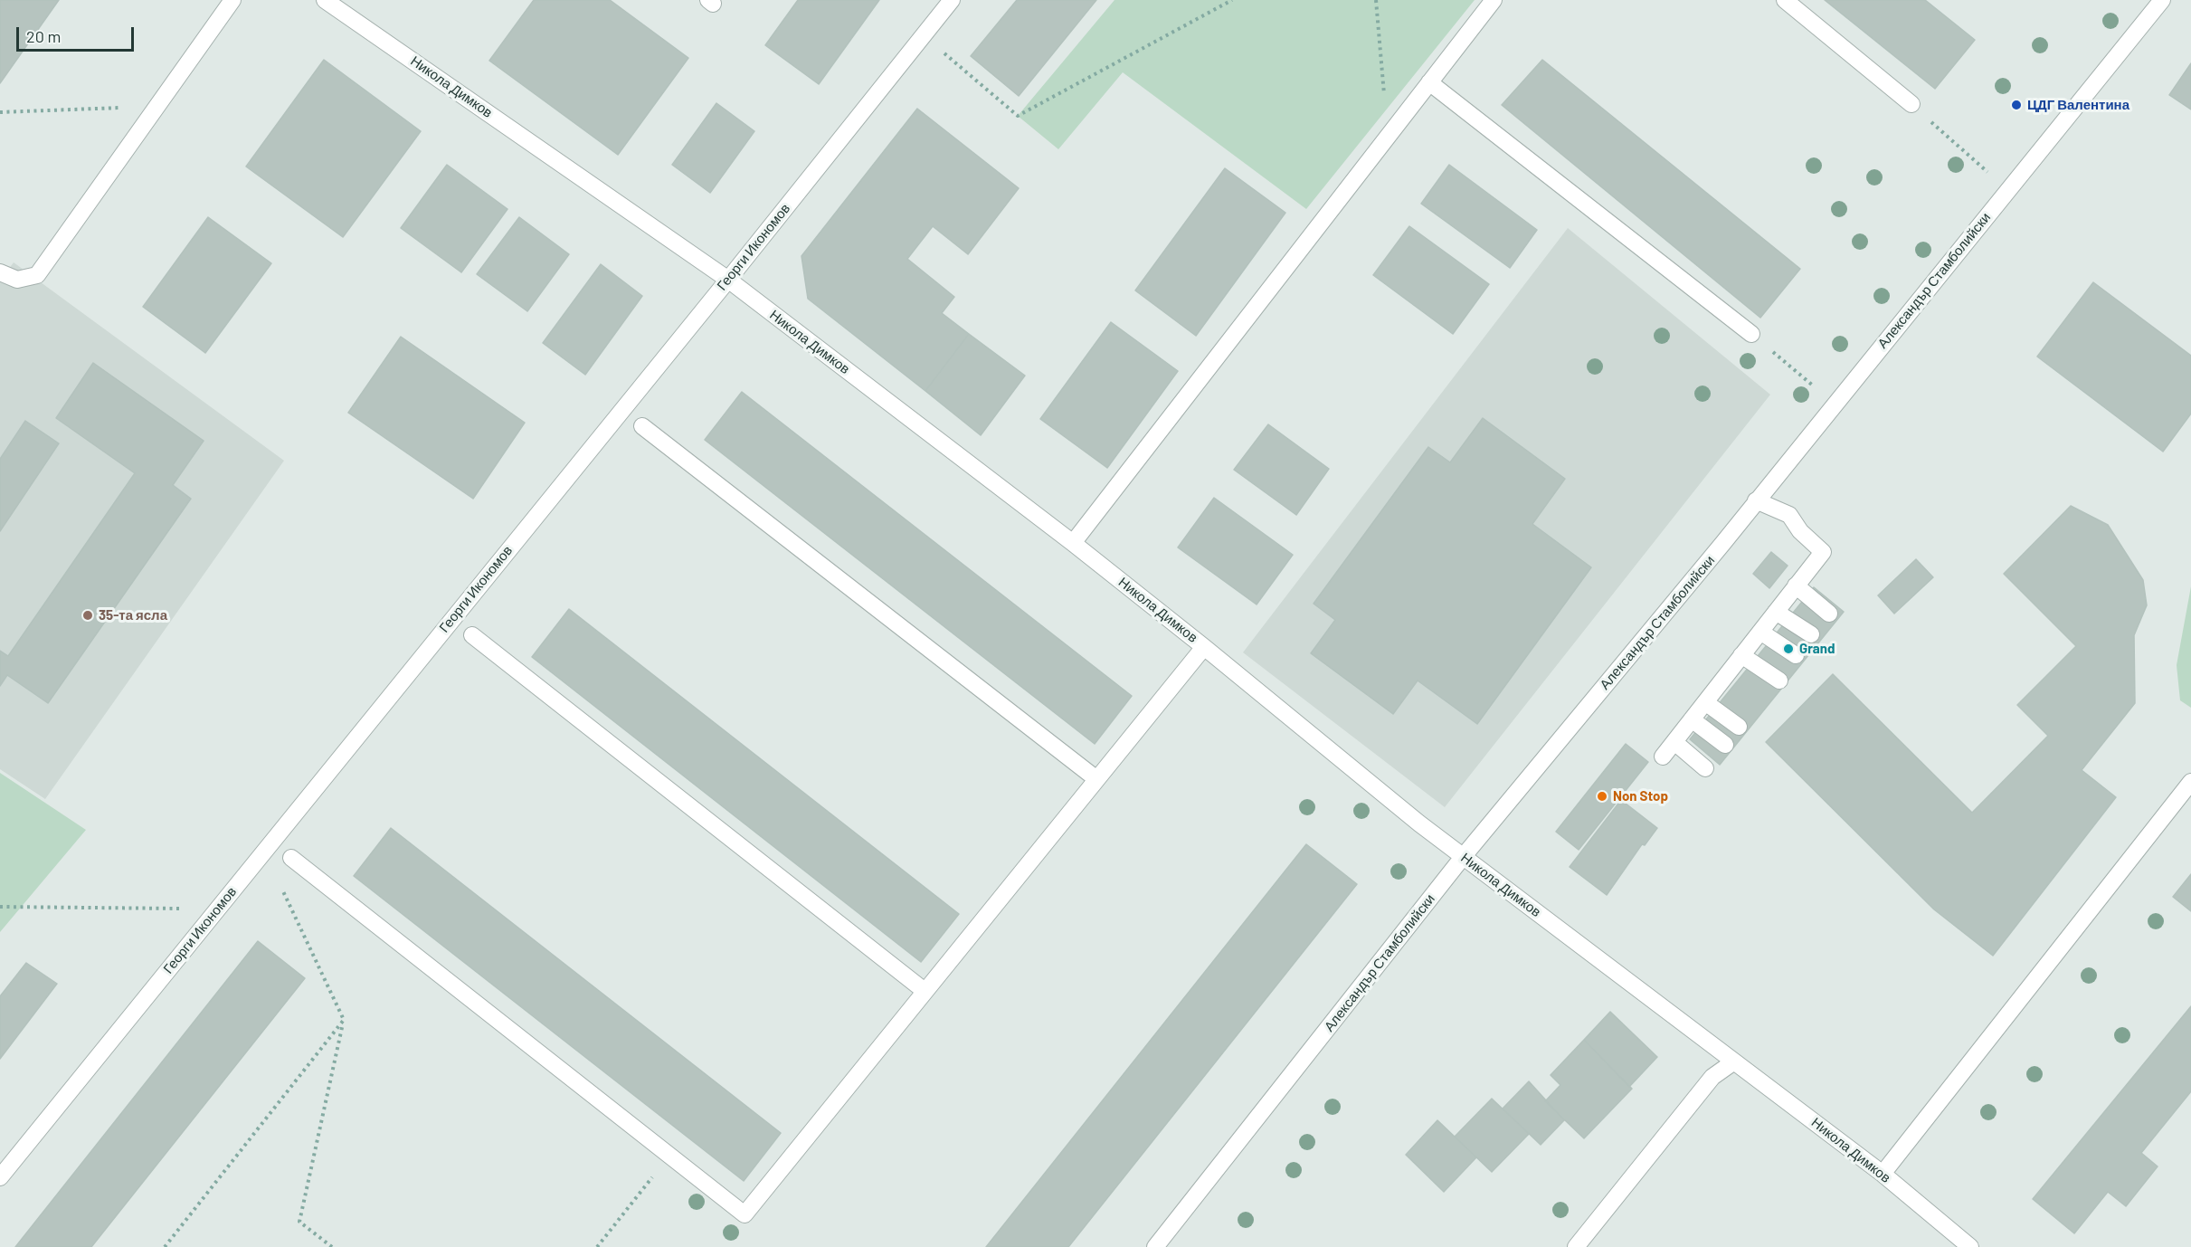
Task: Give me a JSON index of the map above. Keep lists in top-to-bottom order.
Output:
{
  "streets": {
    "street": ["Никола Димков", "Георги Икономов", "Александър Стамболийски"]
  },
  "crossings": [
    ["Никола Димков", "Георги Икономов"],
    ["Никола Димков", "Александър Стамболийски"]
  ],
  "places": [
    "ЦДГ Валентина",
    "35-та ясла",
    "Grand",
    "Non Stop"
  ],
  "scale_bar": "20 m"
}
